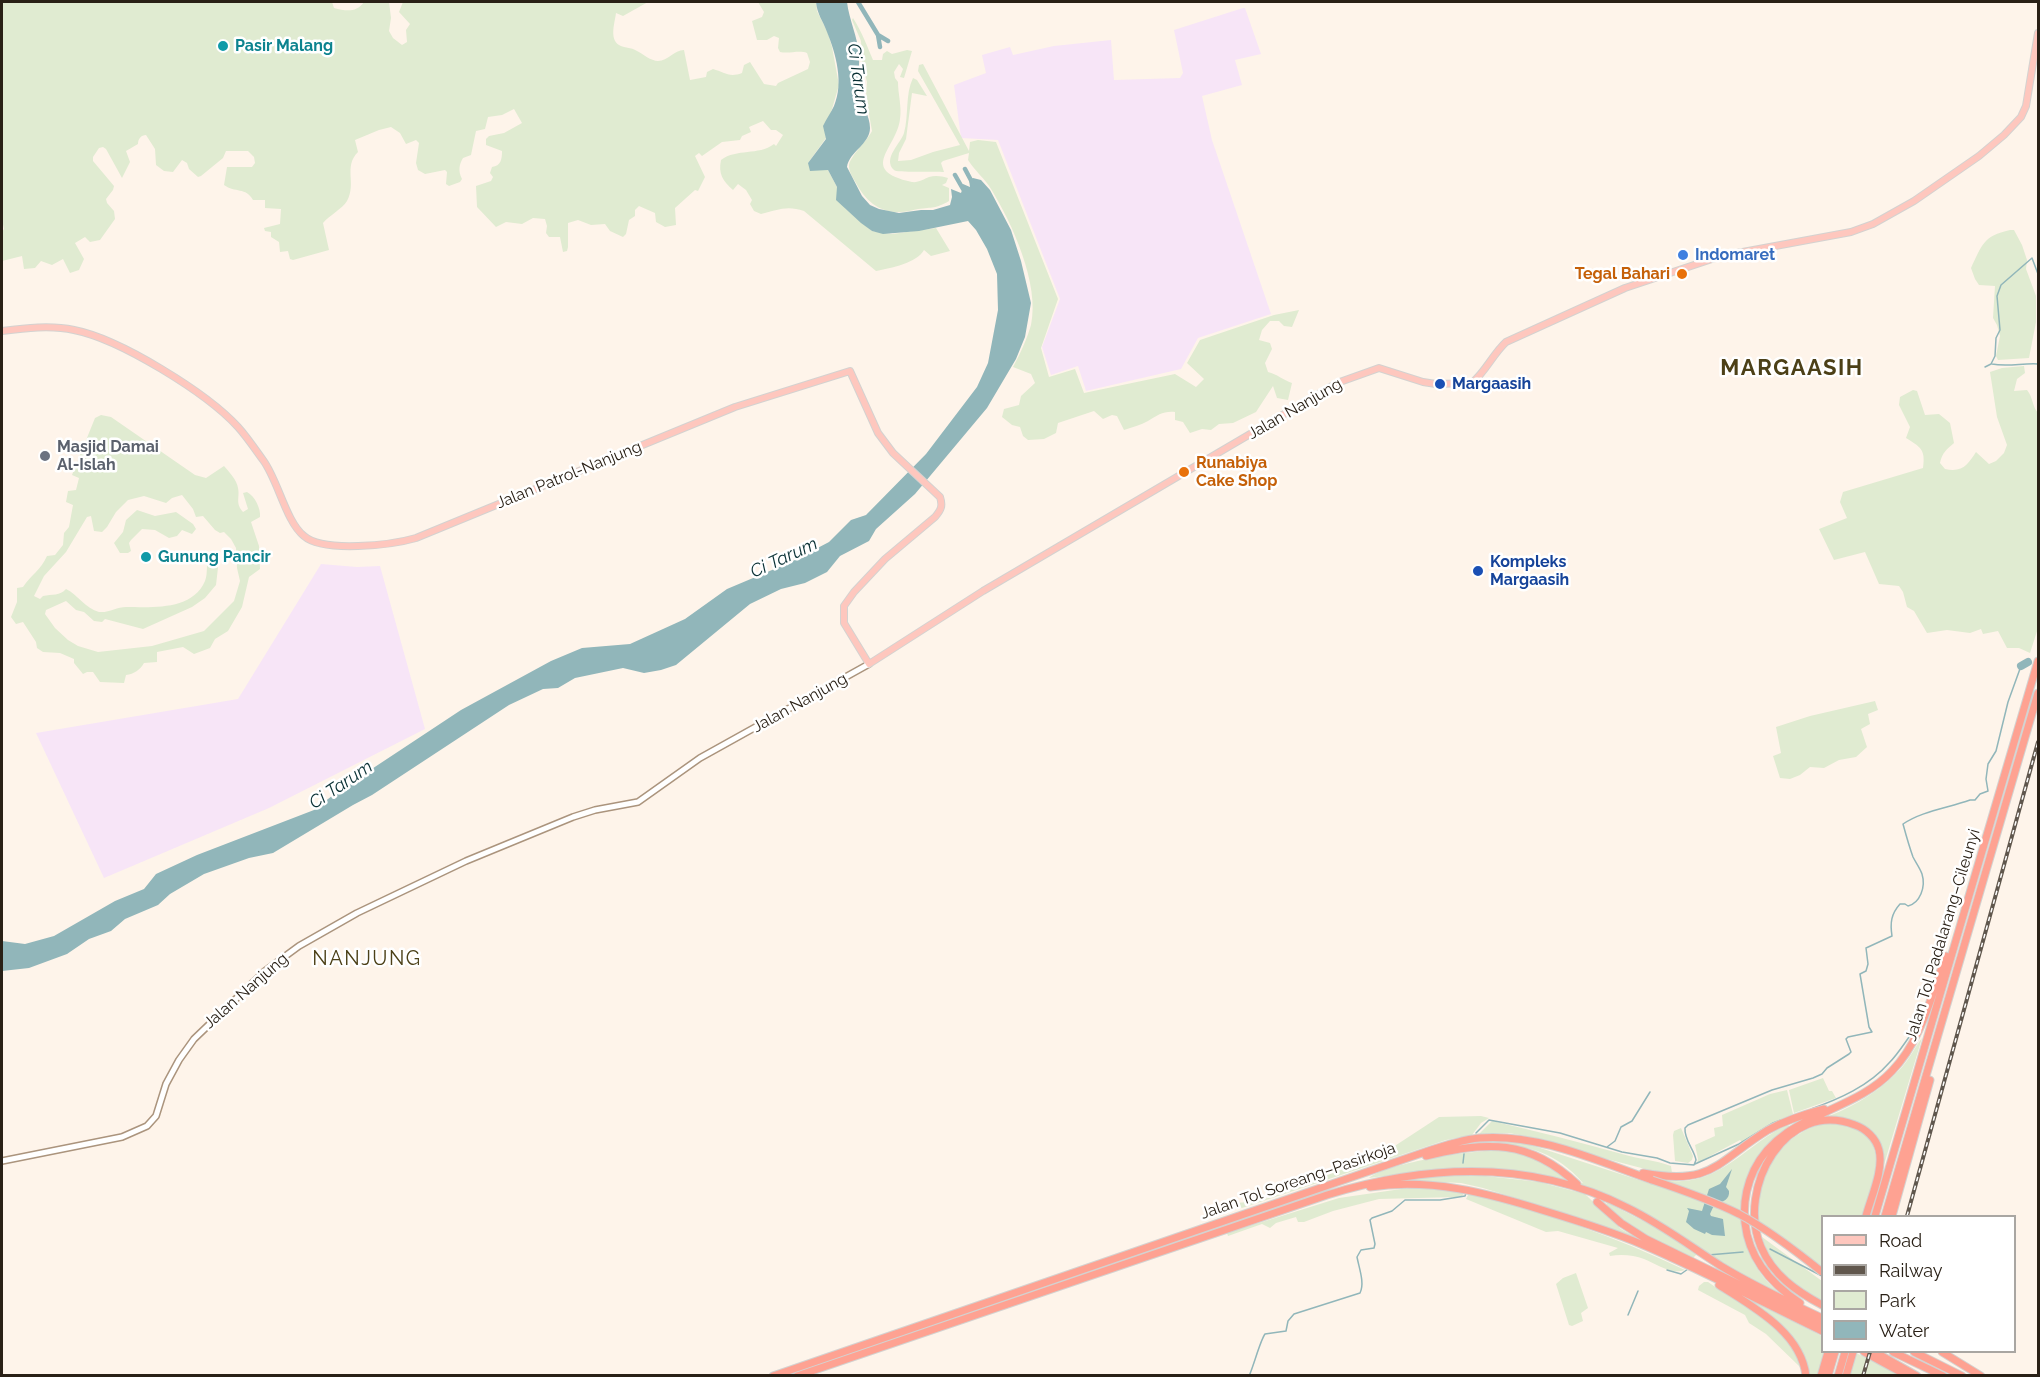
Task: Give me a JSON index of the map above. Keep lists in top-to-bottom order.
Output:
{
  "streets": {
    "highway": ["Jalan Tol Padalarang–Cileunyi", "Jalan Tol Soreang–Pasirkoja"],
    "main road": ["Jalan Nanjung", "Jalan Patrol-Nanjung"]
  },
  "crossings": [
    ["Jalan Nanjung", "Jalan Patrol-Nanjung"]
  ],
  "districts": ["MARGAASIH", "NANJUNG"],
  "water": ["Ci Tarum"],
  "places": [
    "Pasir Malang",
    "Indomaret",
    "Tegal Bahari",
    "Margaasih",
    "Masjid Damai Al-Islah",
    "Runabiya Cake Shop",
    "Gunung Pancir",
    "Kompleks Margaasih"
  ],
  "legend": [
    "Road",
    "Railway",
    "Park",
    "Water"
  ]
}
